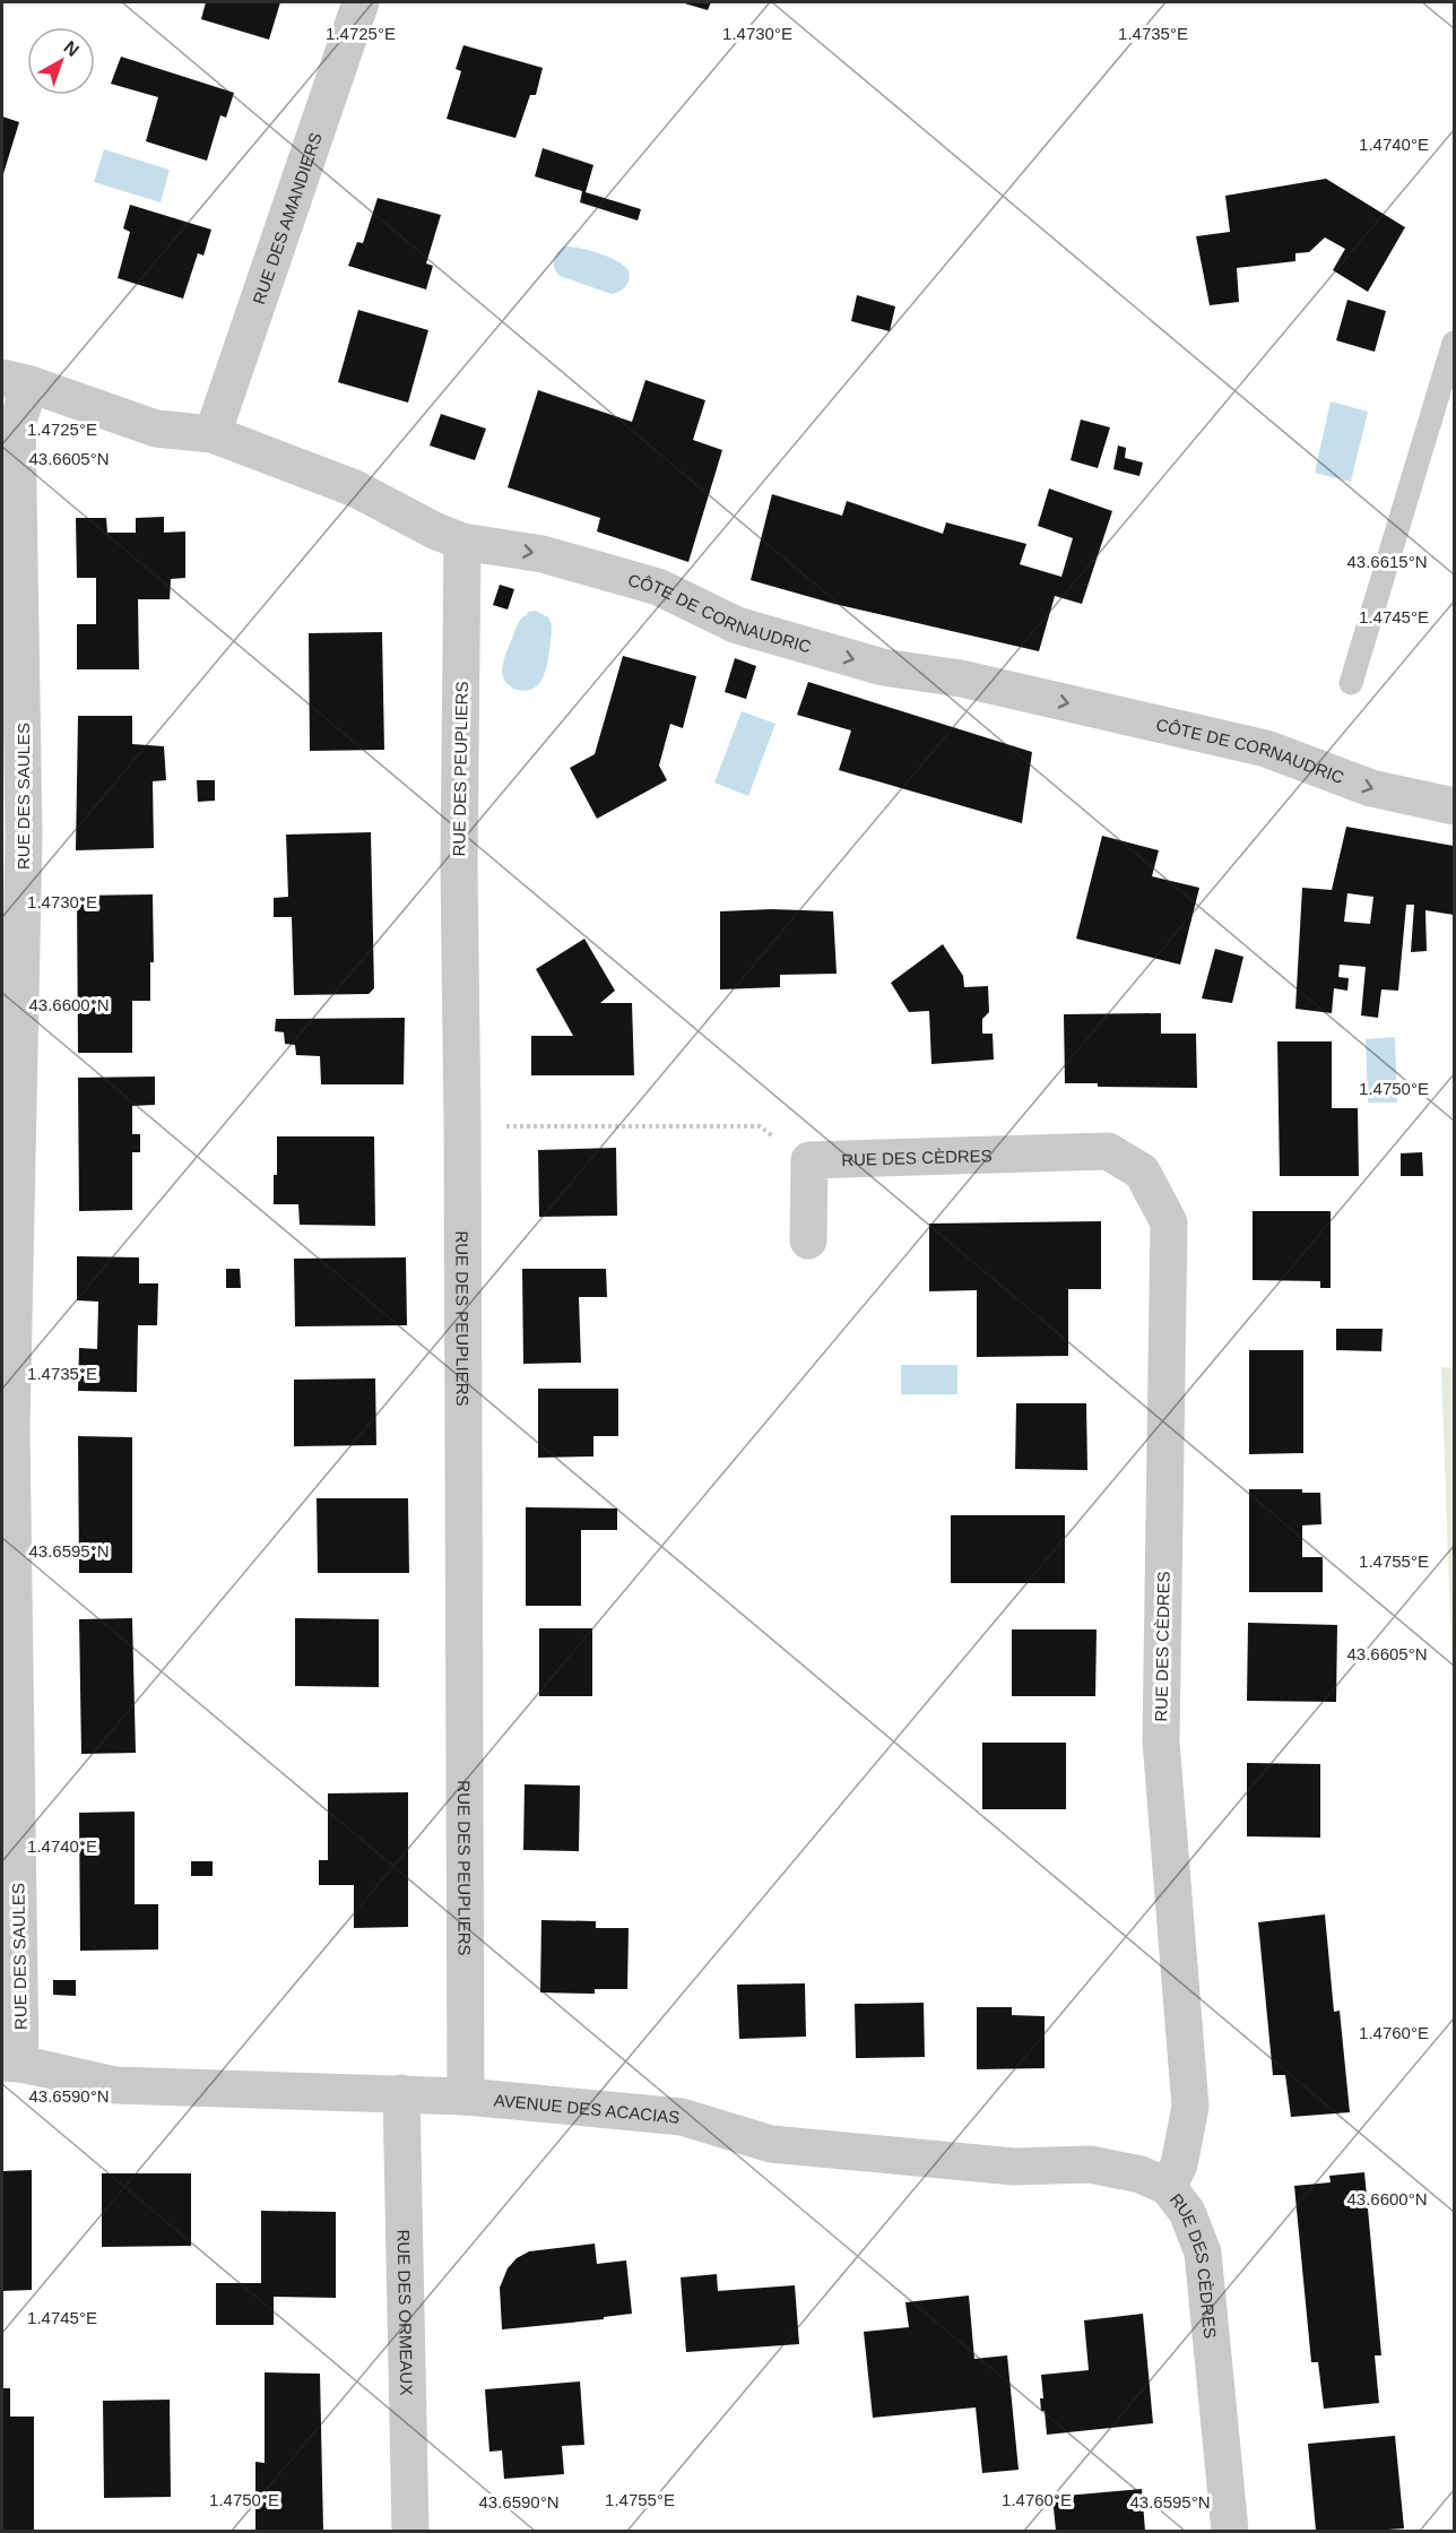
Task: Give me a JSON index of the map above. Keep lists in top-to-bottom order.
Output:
{
  "streets": {
    "street": [
      "RUE DES AMANDIERS",
      "CÔTE DE CORNAUDRIC",
      "RUE DES PEUPLIERS",
      "RUE DES SAULES",
      "RUE DES CÈDRES",
      "AVENUE DES ACACIAS",
      "RUE DES ORMEAUX"
    ]
  },
  "crossings": [
    ["RUE DES AMANDIERS", "CÔTE DE CORNAUDRIC"],
    ["CÔTE DE CORNAUDRIC", "RUE DES PEUPLIERS"],
    ["CÔTE DE CORNAUDRIC", "RUE DES SAULES"],
    ["RUE DES PEUPLIERS", "AVENUE DES ACACIAS"],
    ["RUE DES SAULES", "AVENUE DES ACACIAS"],
    ["RUE DES CÈDRES", "AVENUE DES ACACIAS"],
    ["AVENUE DES ACACIAS", "RUE DES ORMEAUX"]
  ],
  "one_way": ["CÔTE DE CORNAUDRIC"],
  "north": "top right",
  "coordinates": [
    "1.4725°E",
    "1.4730°E",
    "1.4735°E",
    "1.4740°E",
    "43.6605°N",
    "43.6615°N",
    "1.4745°E",
    "43.6600°N",
    "1.4750°E",
    "43.6595°N",
    "1.4755°E",
    "1.4760°E",
    "43.6590°N"
  ]
}
